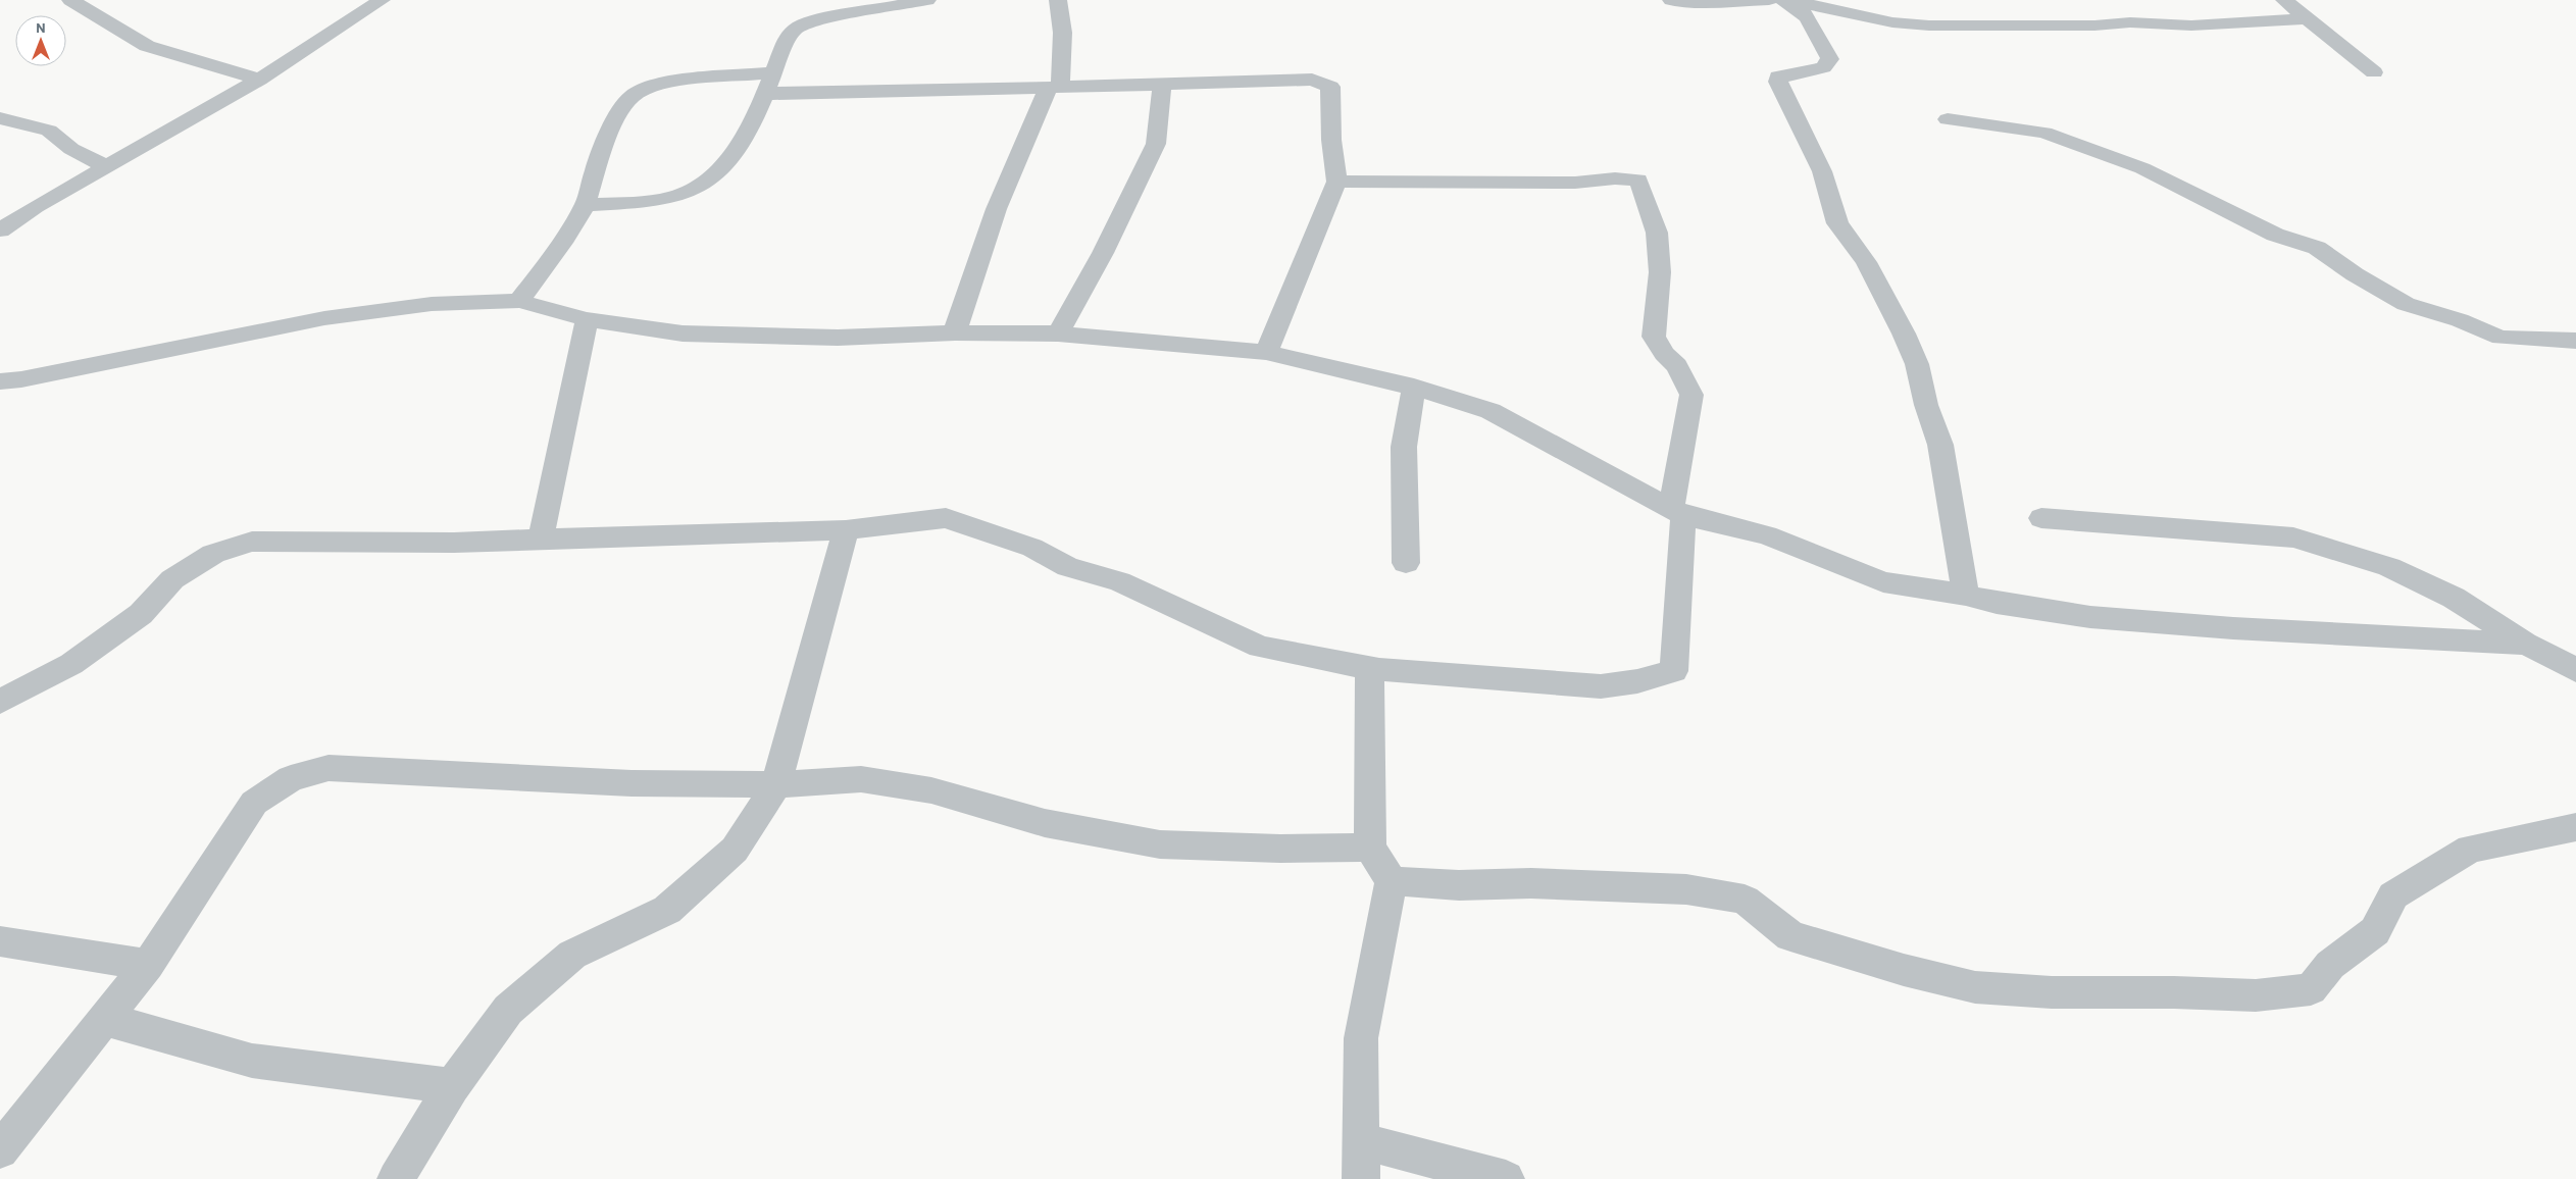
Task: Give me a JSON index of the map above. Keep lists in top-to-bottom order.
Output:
{
  "north": "top"
}
